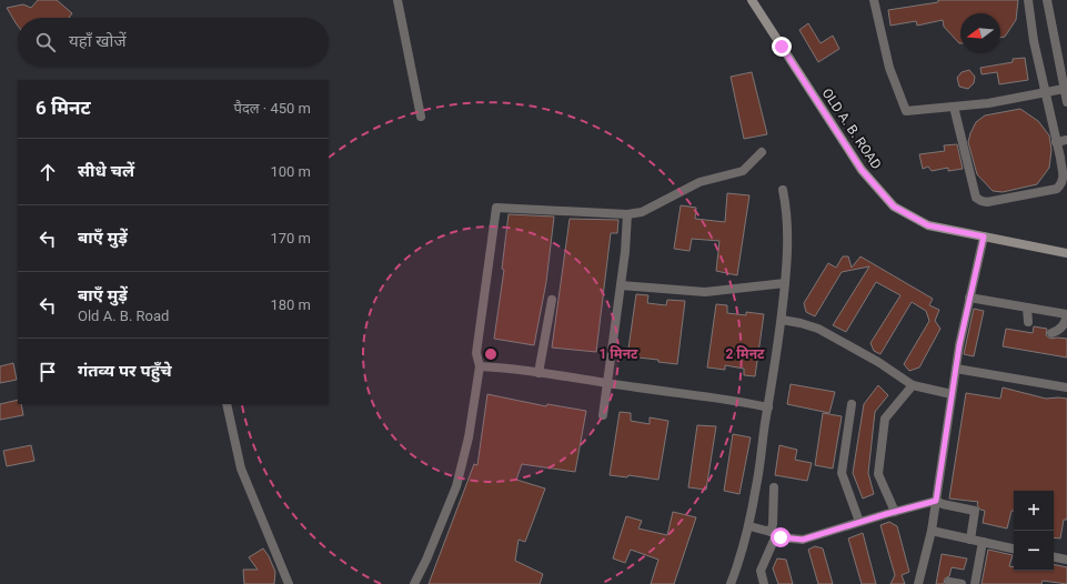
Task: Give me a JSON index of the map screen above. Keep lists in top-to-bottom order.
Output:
{
  "streets": {
    "street": ["OLD A. B. ROAD"]
  },
  "north": "left",
  "page": {
    "search": "यहाँ खोजें",
    "heading": ["6 मिनट", "पैदल · 450 m"],
    "list": [
      ["सीधे चलें", "100 m"],
      ["बाएँ मुड़ें", "170 m"],
      ["बाएँ मुड़ें", "Old A. B. Road", "180 m"],
      "गंतव्य पर पहुँचे"
    ],
    "map_buttons": ["+", "−"]
  },
  "rings": ["1 मिनट", "2 मिनट"]
}
